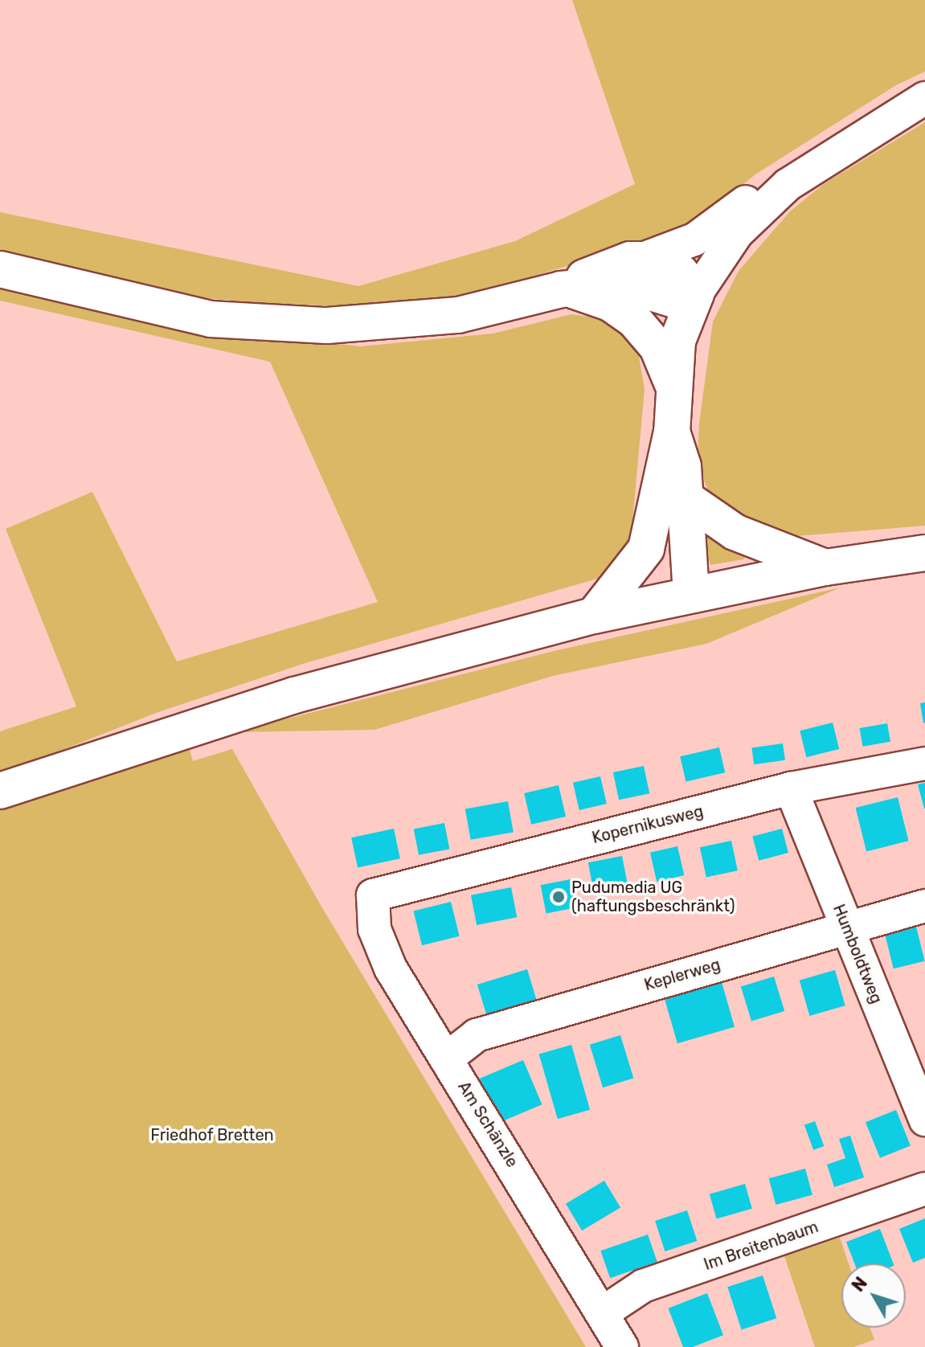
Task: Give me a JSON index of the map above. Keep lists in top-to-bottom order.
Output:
{
  "streets": {
    "street": [
      "Kopernikusweg",
      "Humboldtweg",
      "Keplerweg",
      "Am Schänzle",
      "Im Breitenbaum"
    ]
  },
  "crossings": [
    ["Kopernikusweg", "Humboldtweg"],
    ["Kopernikusweg", "Am Schänzle"],
    ["Humboldtweg", "Keplerweg"],
    ["Keplerweg", "Am Schänzle"],
    ["Am Schänzle", "Im Breitenbaum"]
  ],
  "parks": ["Friedhof Bretten"],
  "places": ["Pudumedia UG (haftungsbeschränkt)"],
  "north": "top left"
}
